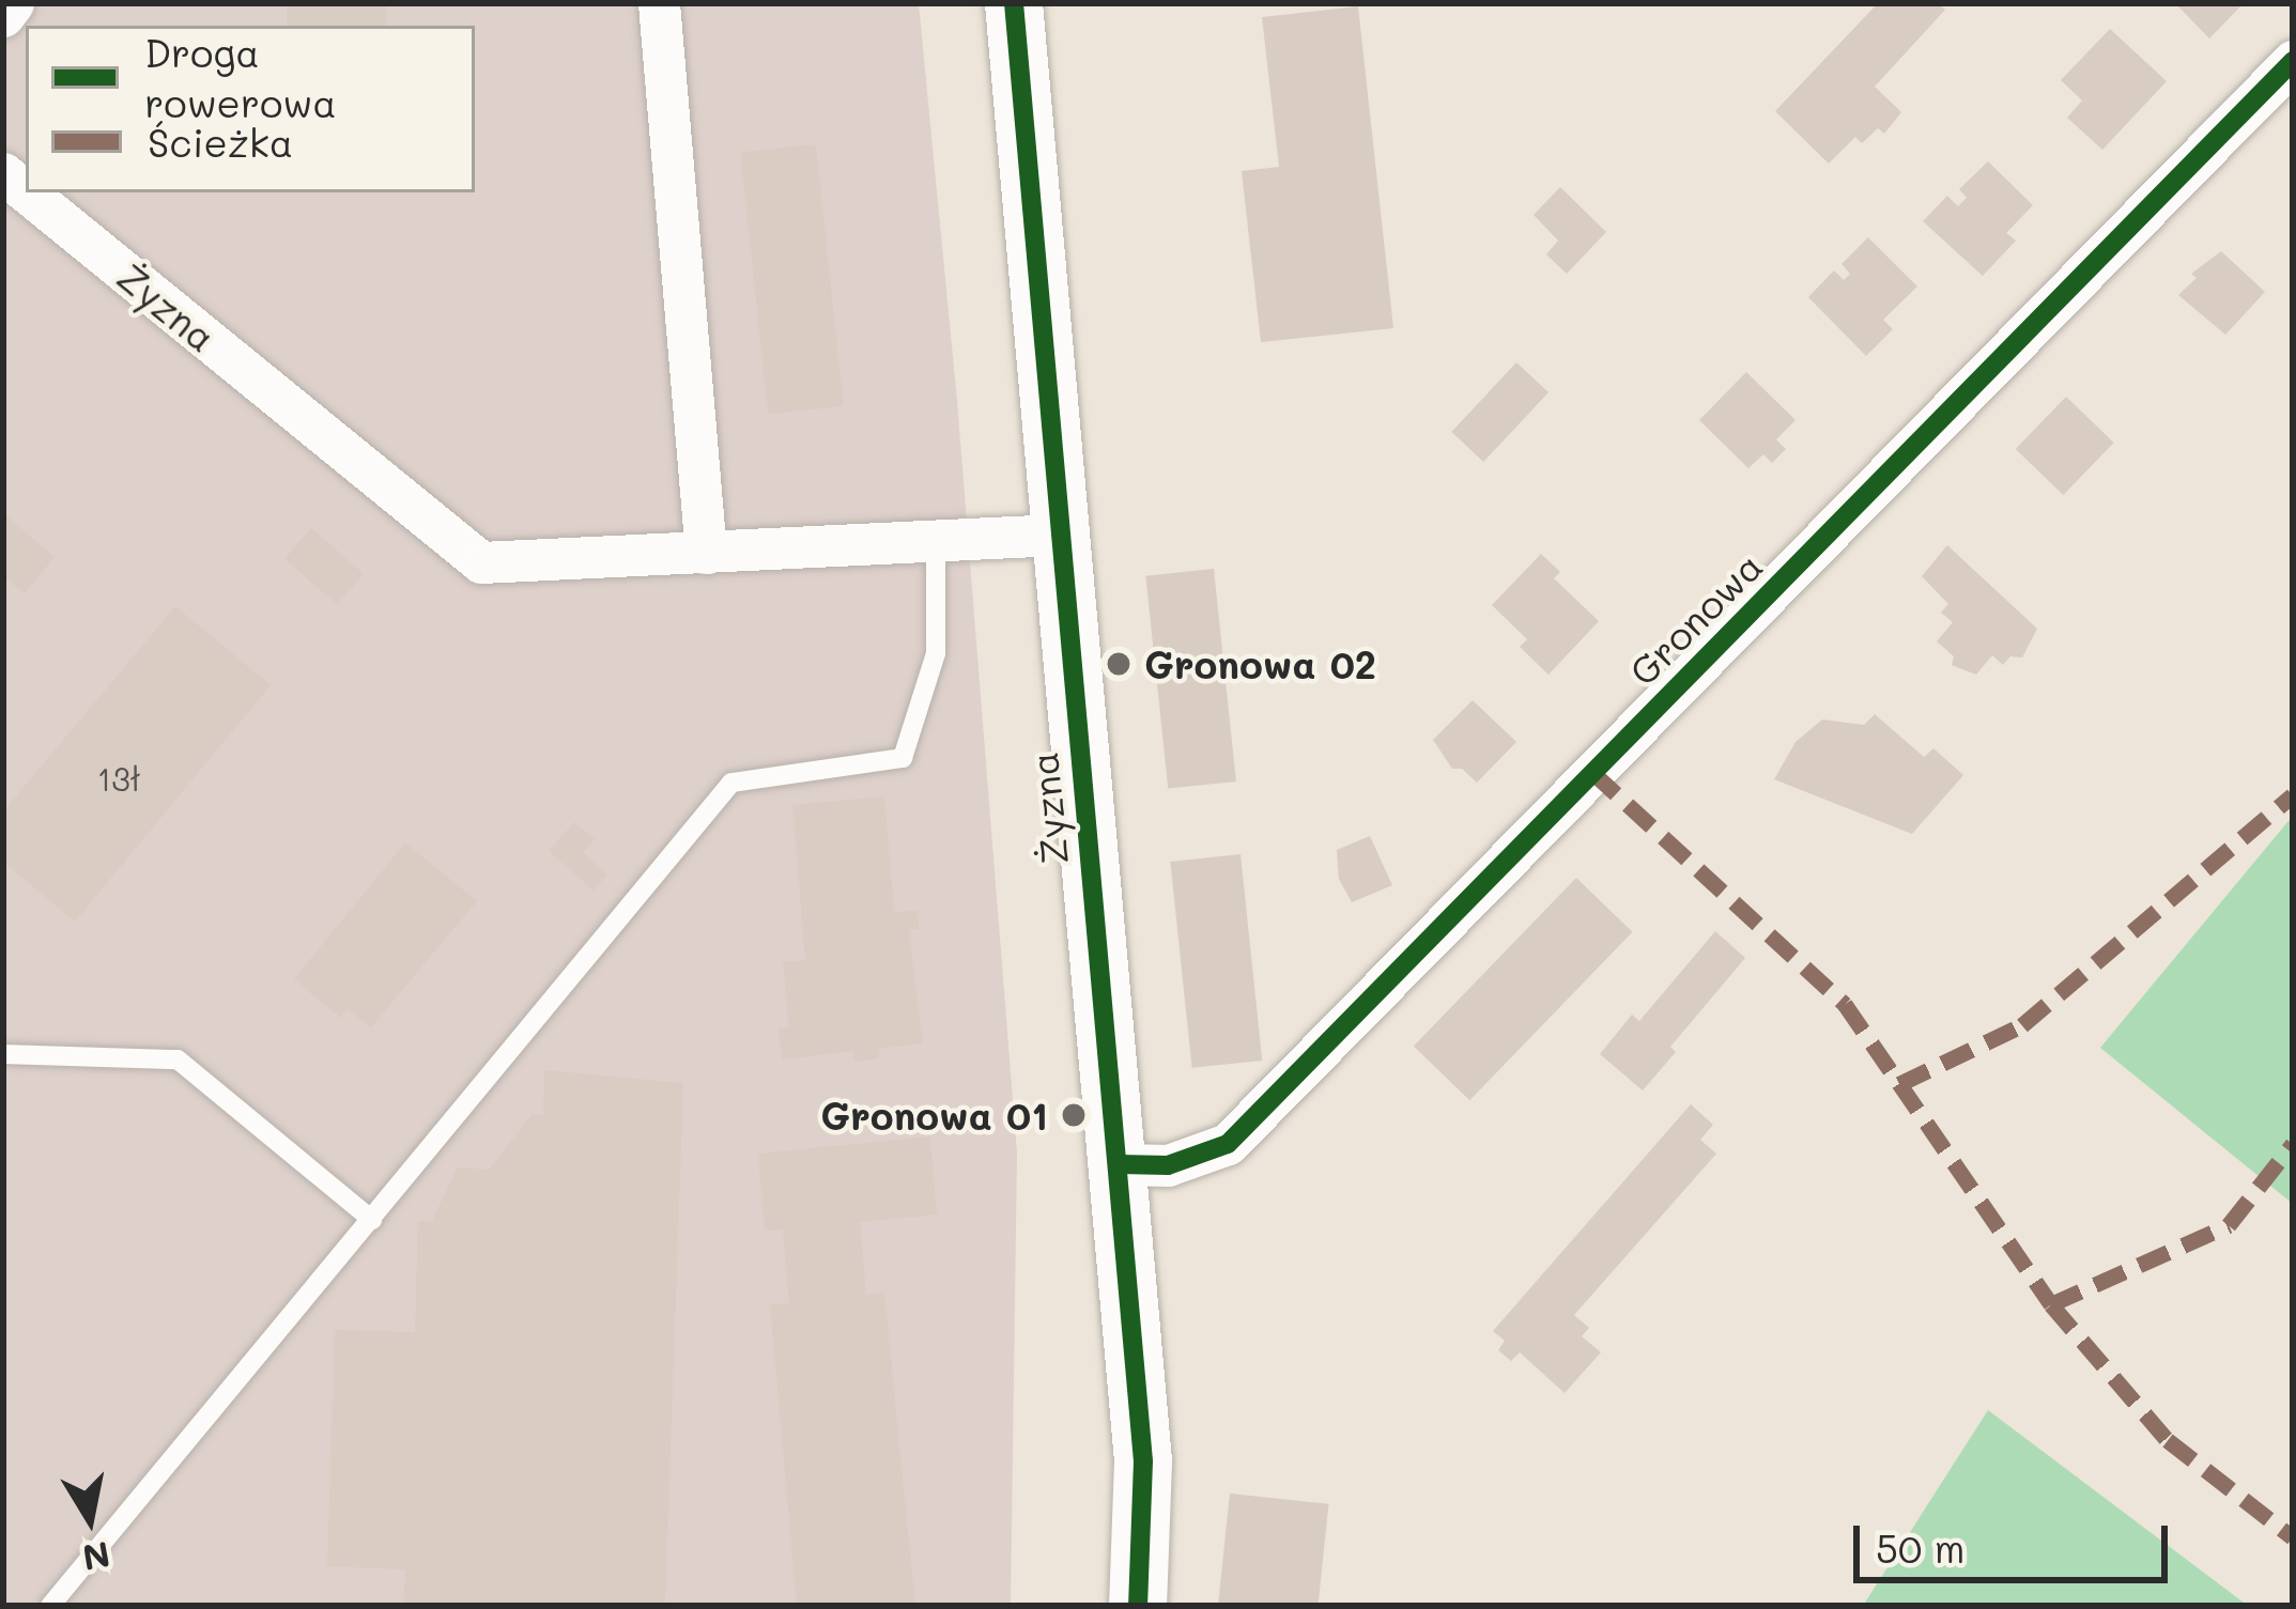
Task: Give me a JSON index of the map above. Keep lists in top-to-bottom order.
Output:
{
  "streets": {
    "street": ["Żyzna", "Gronowa"]
  },
  "crossings": [
    ["Żyzna", "Gronowa"]
  ],
  "places": ["Gronowa 02", "Gronowa 01"],
  "house_numbers": ["13ł"],
  "legend": ["Droga rowerowa", "Ścieżka"],
  "scale_bar": "50 m",
  "north": "bottom"
}
